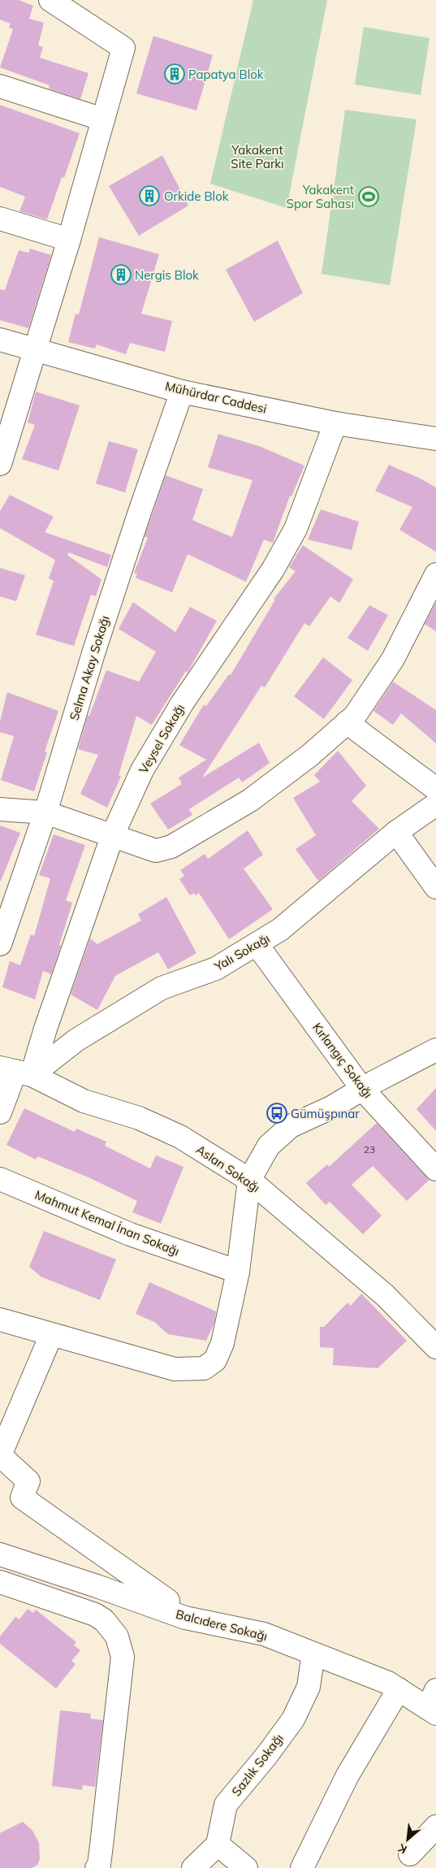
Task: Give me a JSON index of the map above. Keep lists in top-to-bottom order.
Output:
{
  "streets": {
    "street": [
      "Mühürdar Caddesi",
      "Selma Akay Sokağı",
      "Veysel Sokağı",
      "Yalı Sokağı",
      "Kırlangıç Sokağı",
      "Aslan Sokağı",
      "Mahmut Kemal İnan Sokağı",
      "Balcıdere Sokağı",
      "Sazlık Sokağı"
    ]
  },
  "crossings": [
    ["Mühürdar Caddesi", "Selma Akay Sokağı"],
    ["Mühürdar Caddesi", "Veysel Sokağı"],
    ["Veysel Sokağı", "Yalı Sokağı"],
    ["Veysel Sokağı", "Aslan Sokağı"],
    ["Yalı Sokağı", "Kırlangıç Sokağı"],
    ["Yalı Sokağı", "Aslan Sokağı"],
    ["Balcıdere Sokağı", "Sazlık Sokağı"]
  ],
  "parks": ["Yakakent Site Parkı"],
  "places": {
    "building": ["Papatya Blok", "Orkide Blok", "Nergis Blok"],
    "sports": ["Yakakent Spor Sahası"],
    "bus stop": ["Gümüşpınar"]
  },
  "house_numbers": ["23"],
  "north": "bottom left"
}
